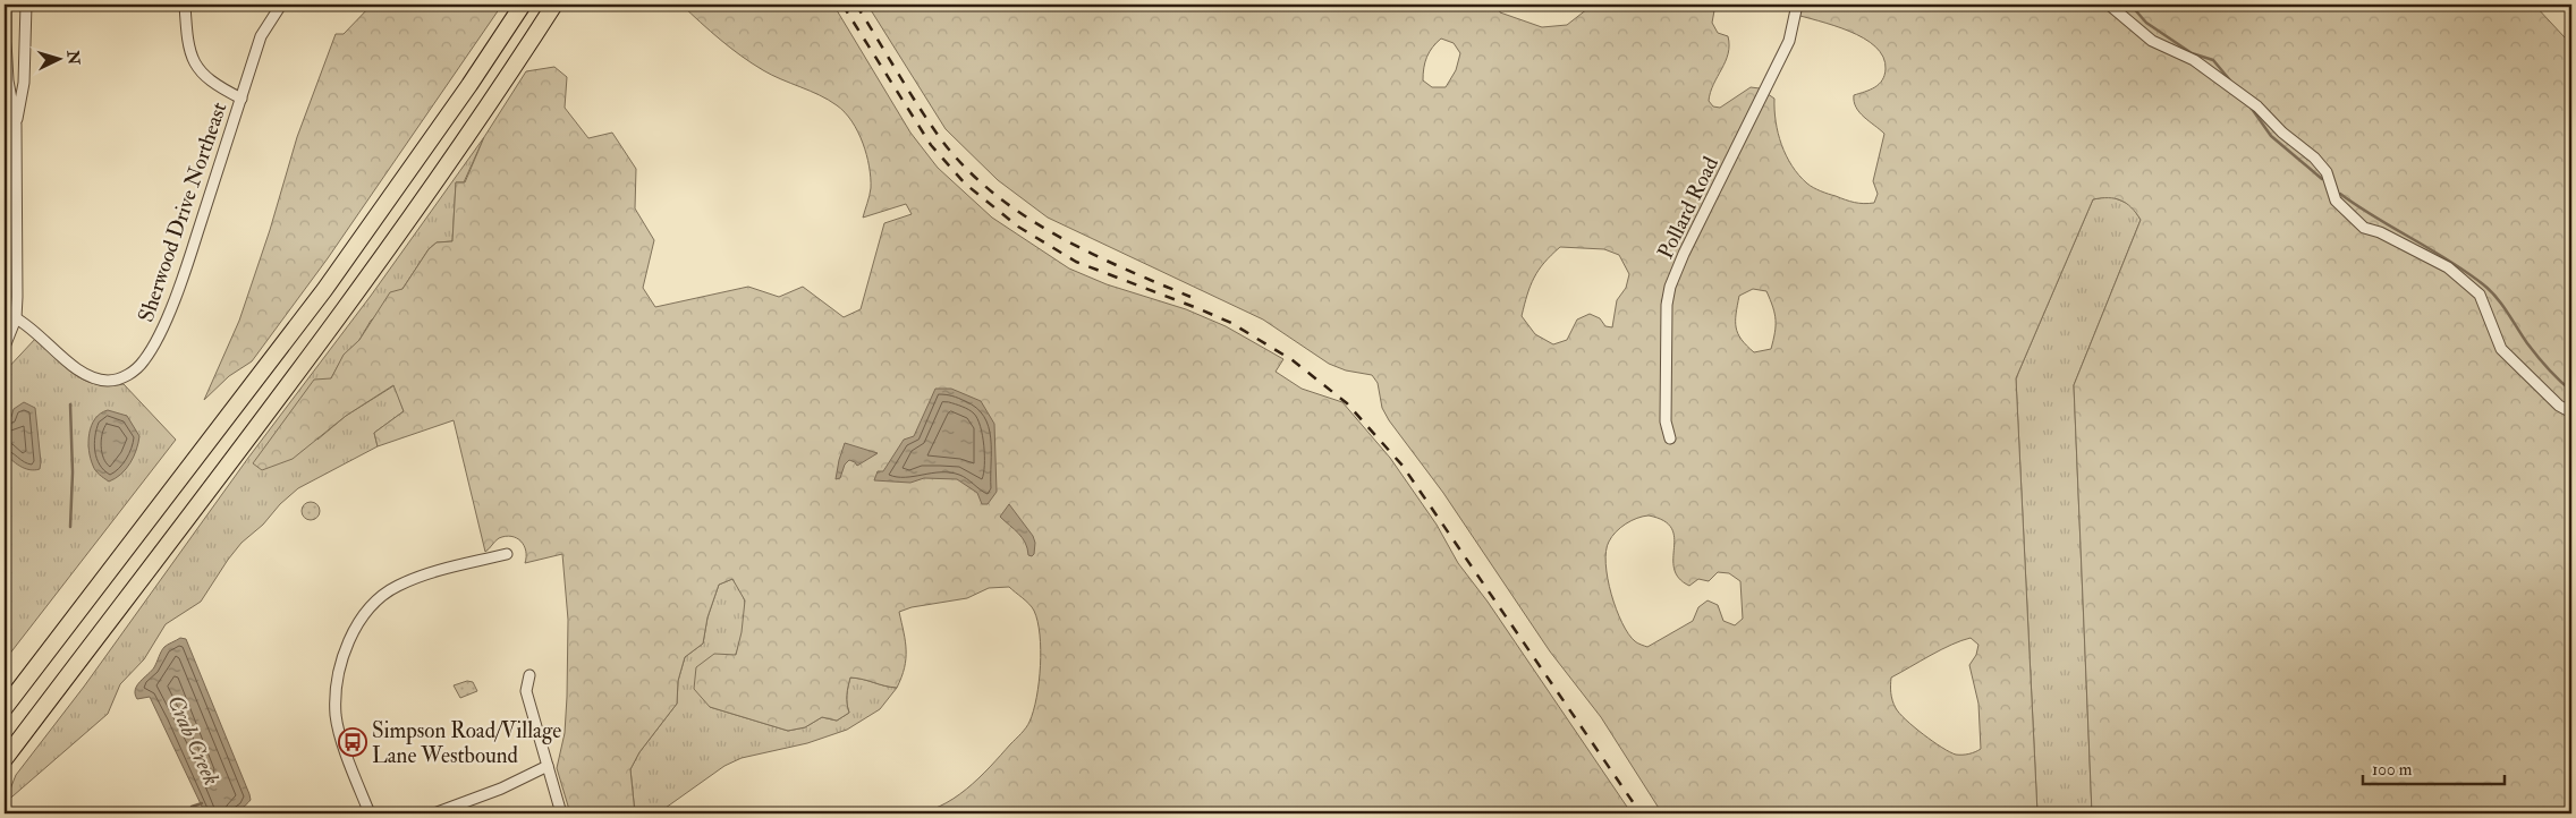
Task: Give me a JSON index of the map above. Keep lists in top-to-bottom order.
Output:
{
  "streets": {
    "street": ["Pollard Road", "Sherwood Drive Northeast"]
  },
  "water": ["Crab Creek"],
  "places": {
    "bus stop": ["Simpson Road/Village Lane Westbound"]
  },
  "scale_bar": "100 m",
  "north": "right"
}
